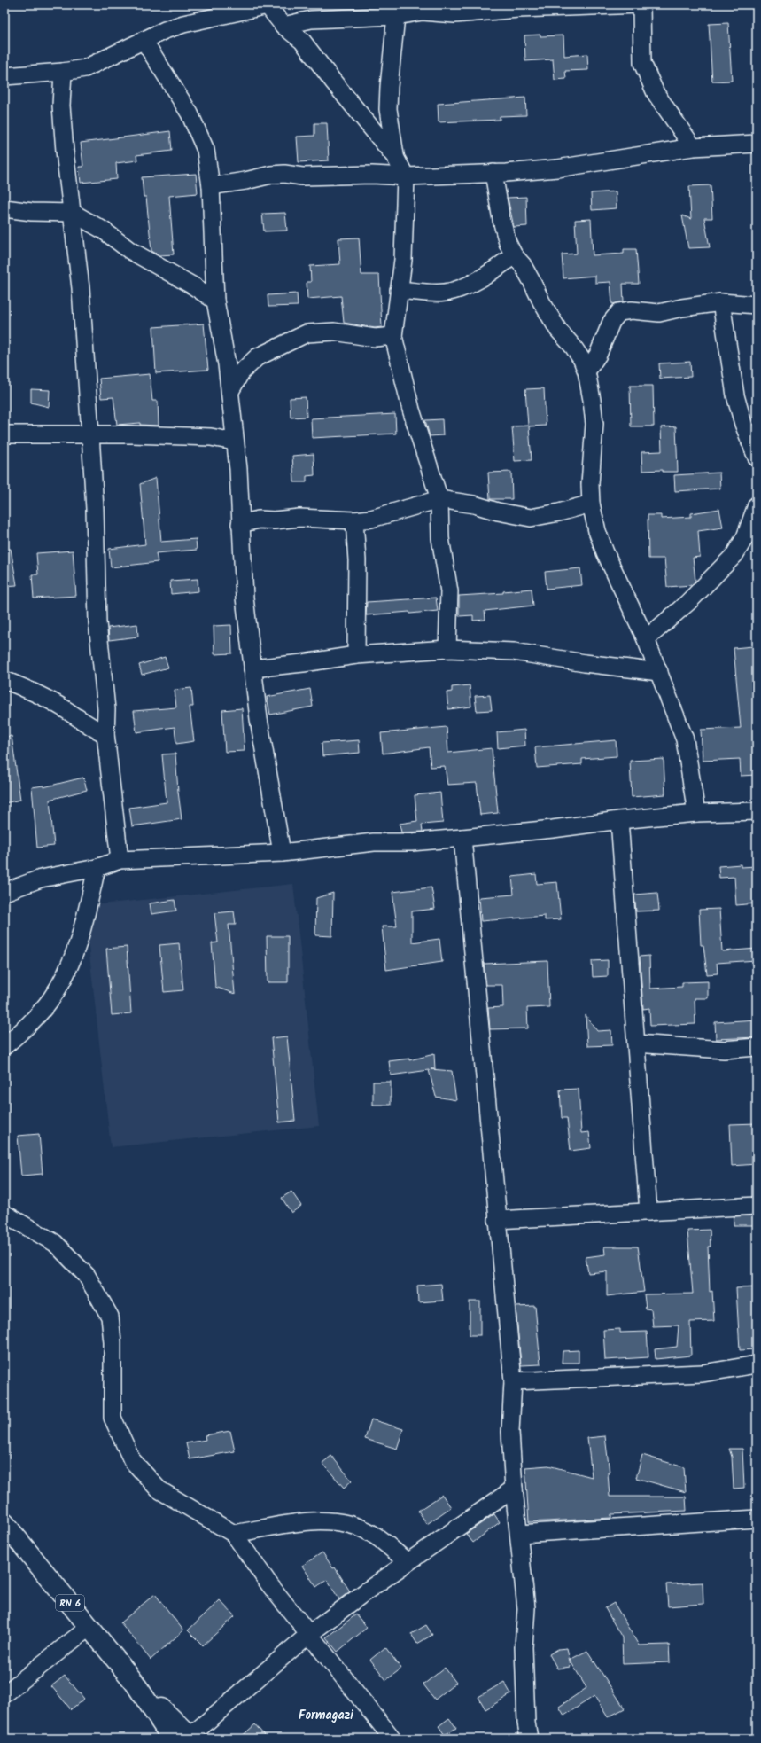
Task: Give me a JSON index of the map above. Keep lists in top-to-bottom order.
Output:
{
  "streets": {
    "main road": ["RN 6"]
  },
  "districts": ["Formagazi"]
}
